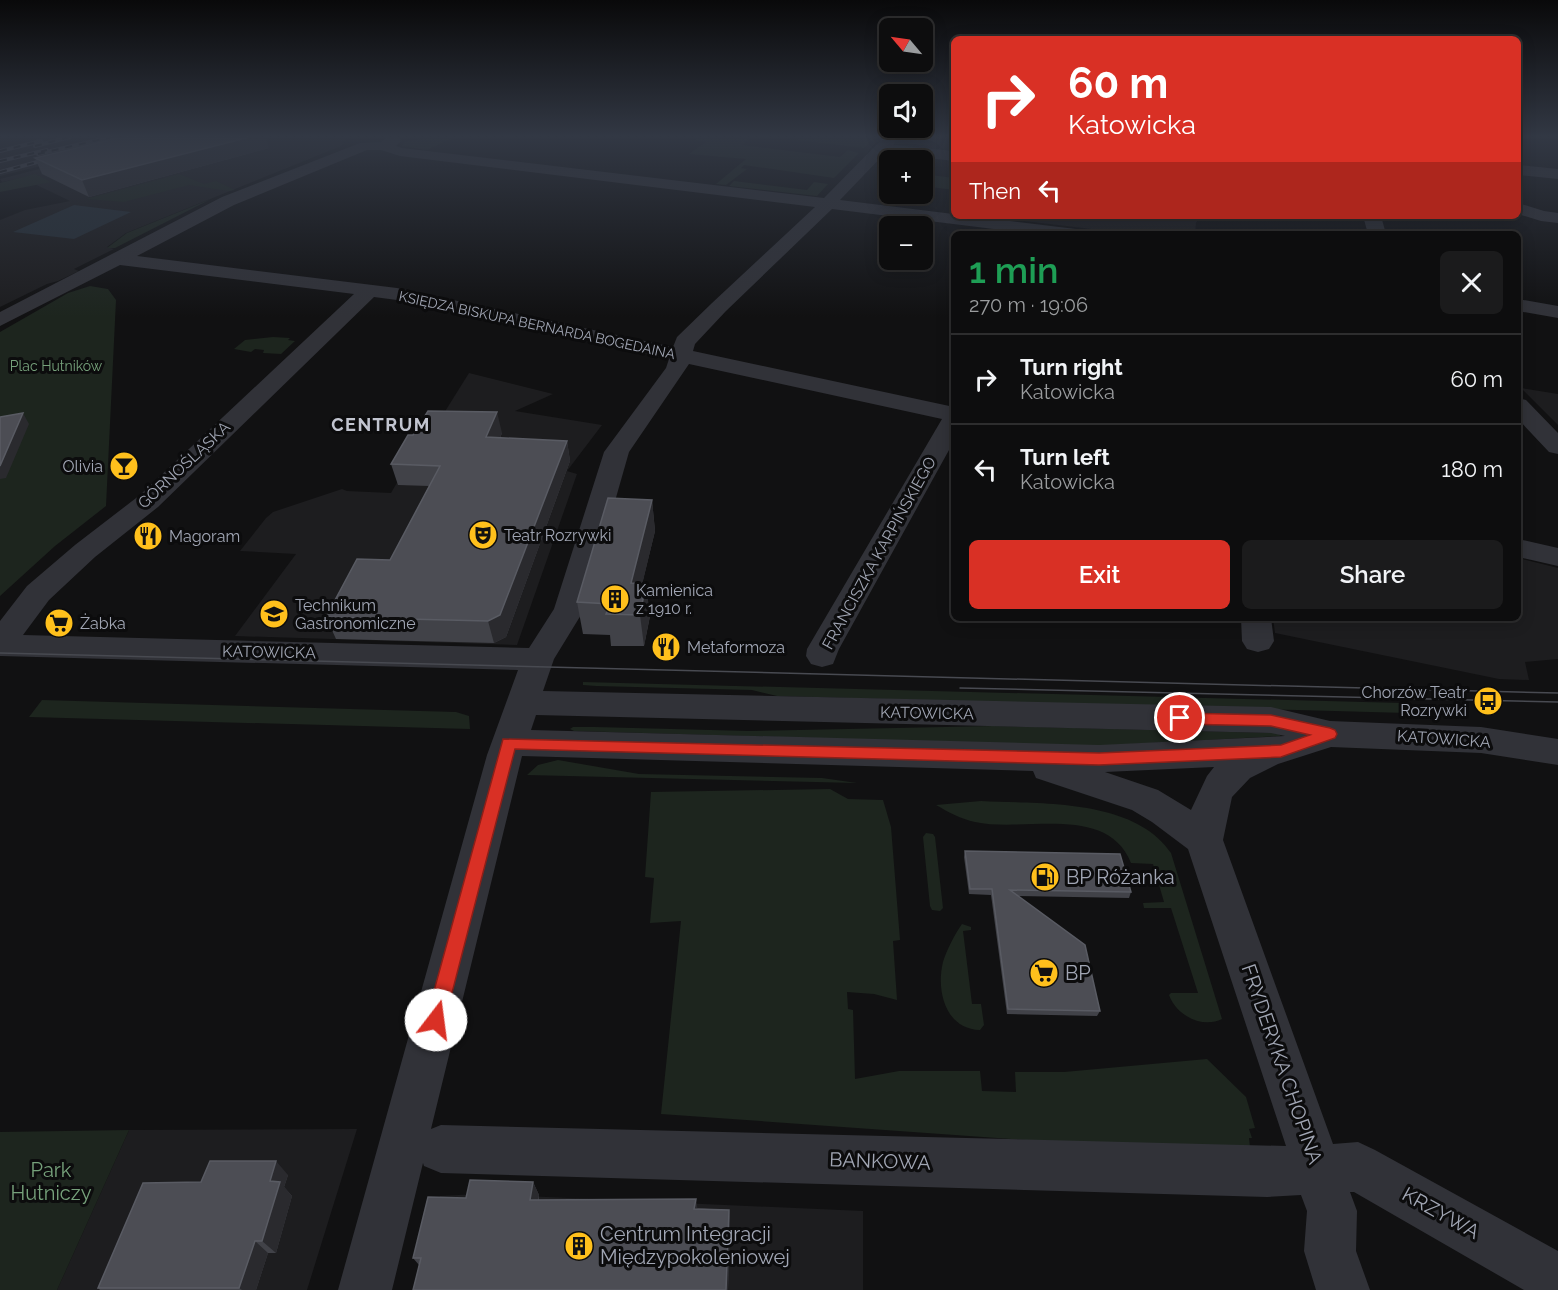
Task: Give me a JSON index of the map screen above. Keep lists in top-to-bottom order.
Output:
{
  "streets": {
    "street": [
      "KSIĘDZA BISKUPA BERNARDA BOGEDAINA",
      "GÓRNOŚLĄSKA",
      "FRANCISZKA KARPIŃSKIEGO",
      "KATOWICKA",
      "FRYDERYKA CHOPINA",
      "BANKOWA",
      "KRZYWA"
    ]
  },
  "crossings": [
    ["KSIĘDZA BISKUPA BERNARDA BOGEDAINA", "GÓRNOŚLĄSKA"],
    ["FRYDERYKA CHOPINA", "BANKOWA"],
    ["FRYDERYKA CHOPINA", "KRZYWA"],
    ["BANKOWA", "KRZYWA"]
  ],
  "districts": ["CENTRUM"],
  "parks": ["Plac Hutników", "Park Hutniczy"],
  "places": {
    "bar": ["Olivia"],
    "theatre": ["Teatr Rozrywki"],
    "restaurant": ["Magoram", "Metaformoza"],
    "building": ["Kamienica z 1910 r.", "Centrum Integracji Międzypokoleniowej"],
    "school or university": ["Technikum Gastronomiczne"],
    "supermarket": ["Żabka", "BP"],
    "bus stop": ["Chorzów Teatr Rozrywki"],
    "fuel station": ["BP Różanka"]
  },
  "north": "top left",
  "page": {
    "map_buttons": ["+", "−"],
    "turn": ["60 m", "Katowicka"],
    "then": "Then",
    "heading": ["1 min", "270 m · 19:06"],
    "list": [
      {
        "name": "Turn right",
        "note": "Katowicka",
        "value": "60 m"
      },
      {
        "name": "Turn left",
        "note": "Katowicka",
        "value": "180 m"
      }
    ],
    "buttons": ["Exit", "Share"]
  }
}
